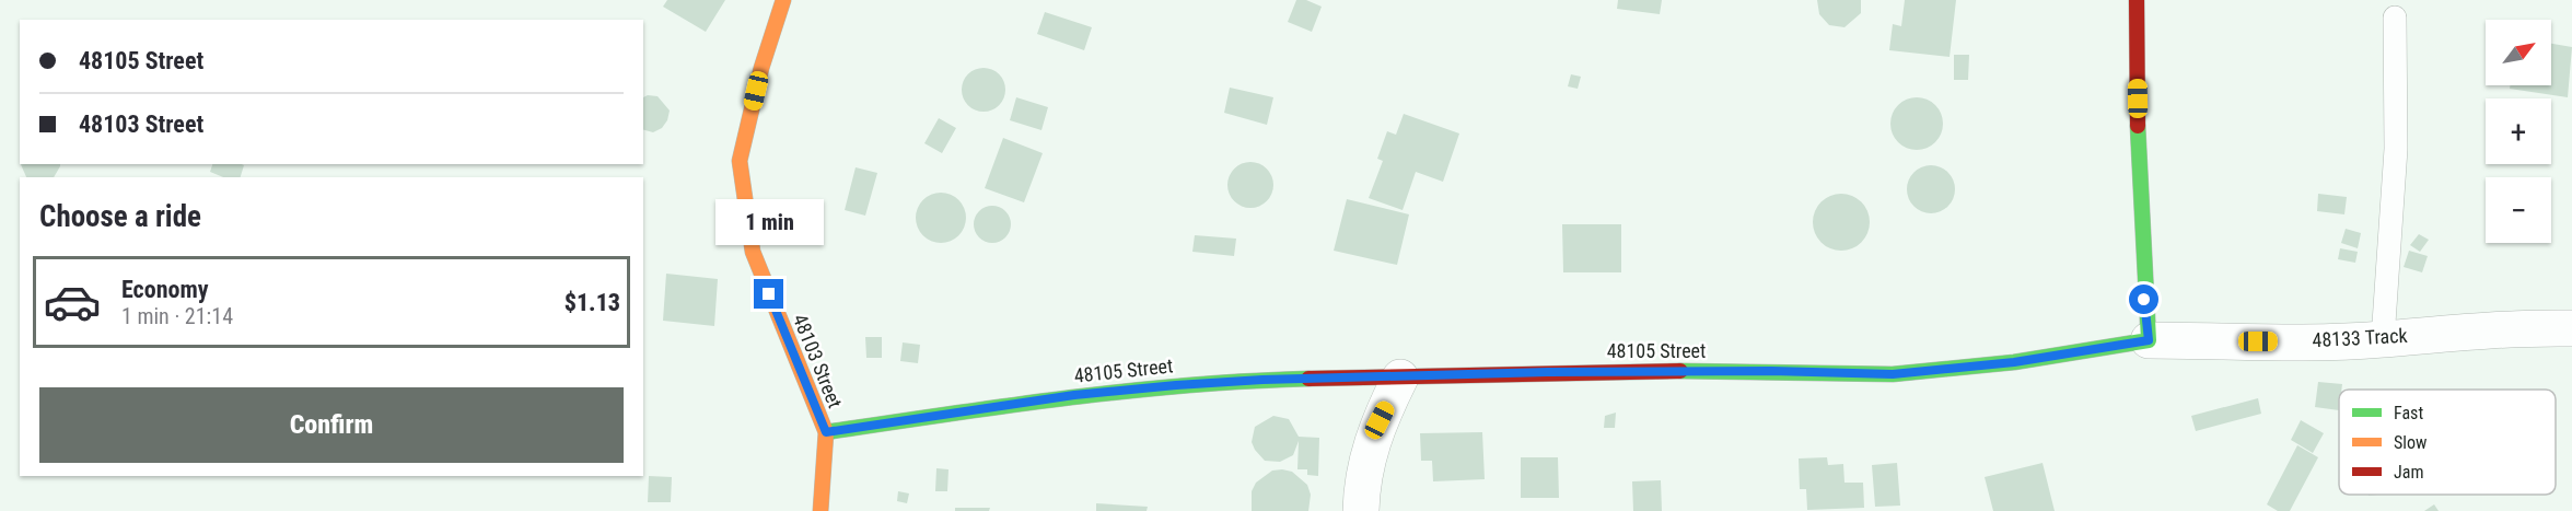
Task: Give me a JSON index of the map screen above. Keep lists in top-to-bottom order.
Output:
{
  "streets": {
    "street": ["48133 Track", "48105 Street", "48103 Street"]
  },
  "crossings": [
    ["48133 Track", "48105 Street"],
    ["48105 Street", "48103 Street"]
  ],
  "legend": ["Fast", "Slow", "Jam"],
  "north": "top right",
  "page": {
    "map_buttons": ["+", "−"],
    "banner": ["48105 Street", "48103 Street"],
    "heading": "Choose a ride",
    "bubble": "1 min",
    "list": [
      {
        "name": "Economy",
        "note": "1 min · 21:14",
        "value": "$1.13"
      }
    ],
    "buttons": "Confirm"
  }
}
